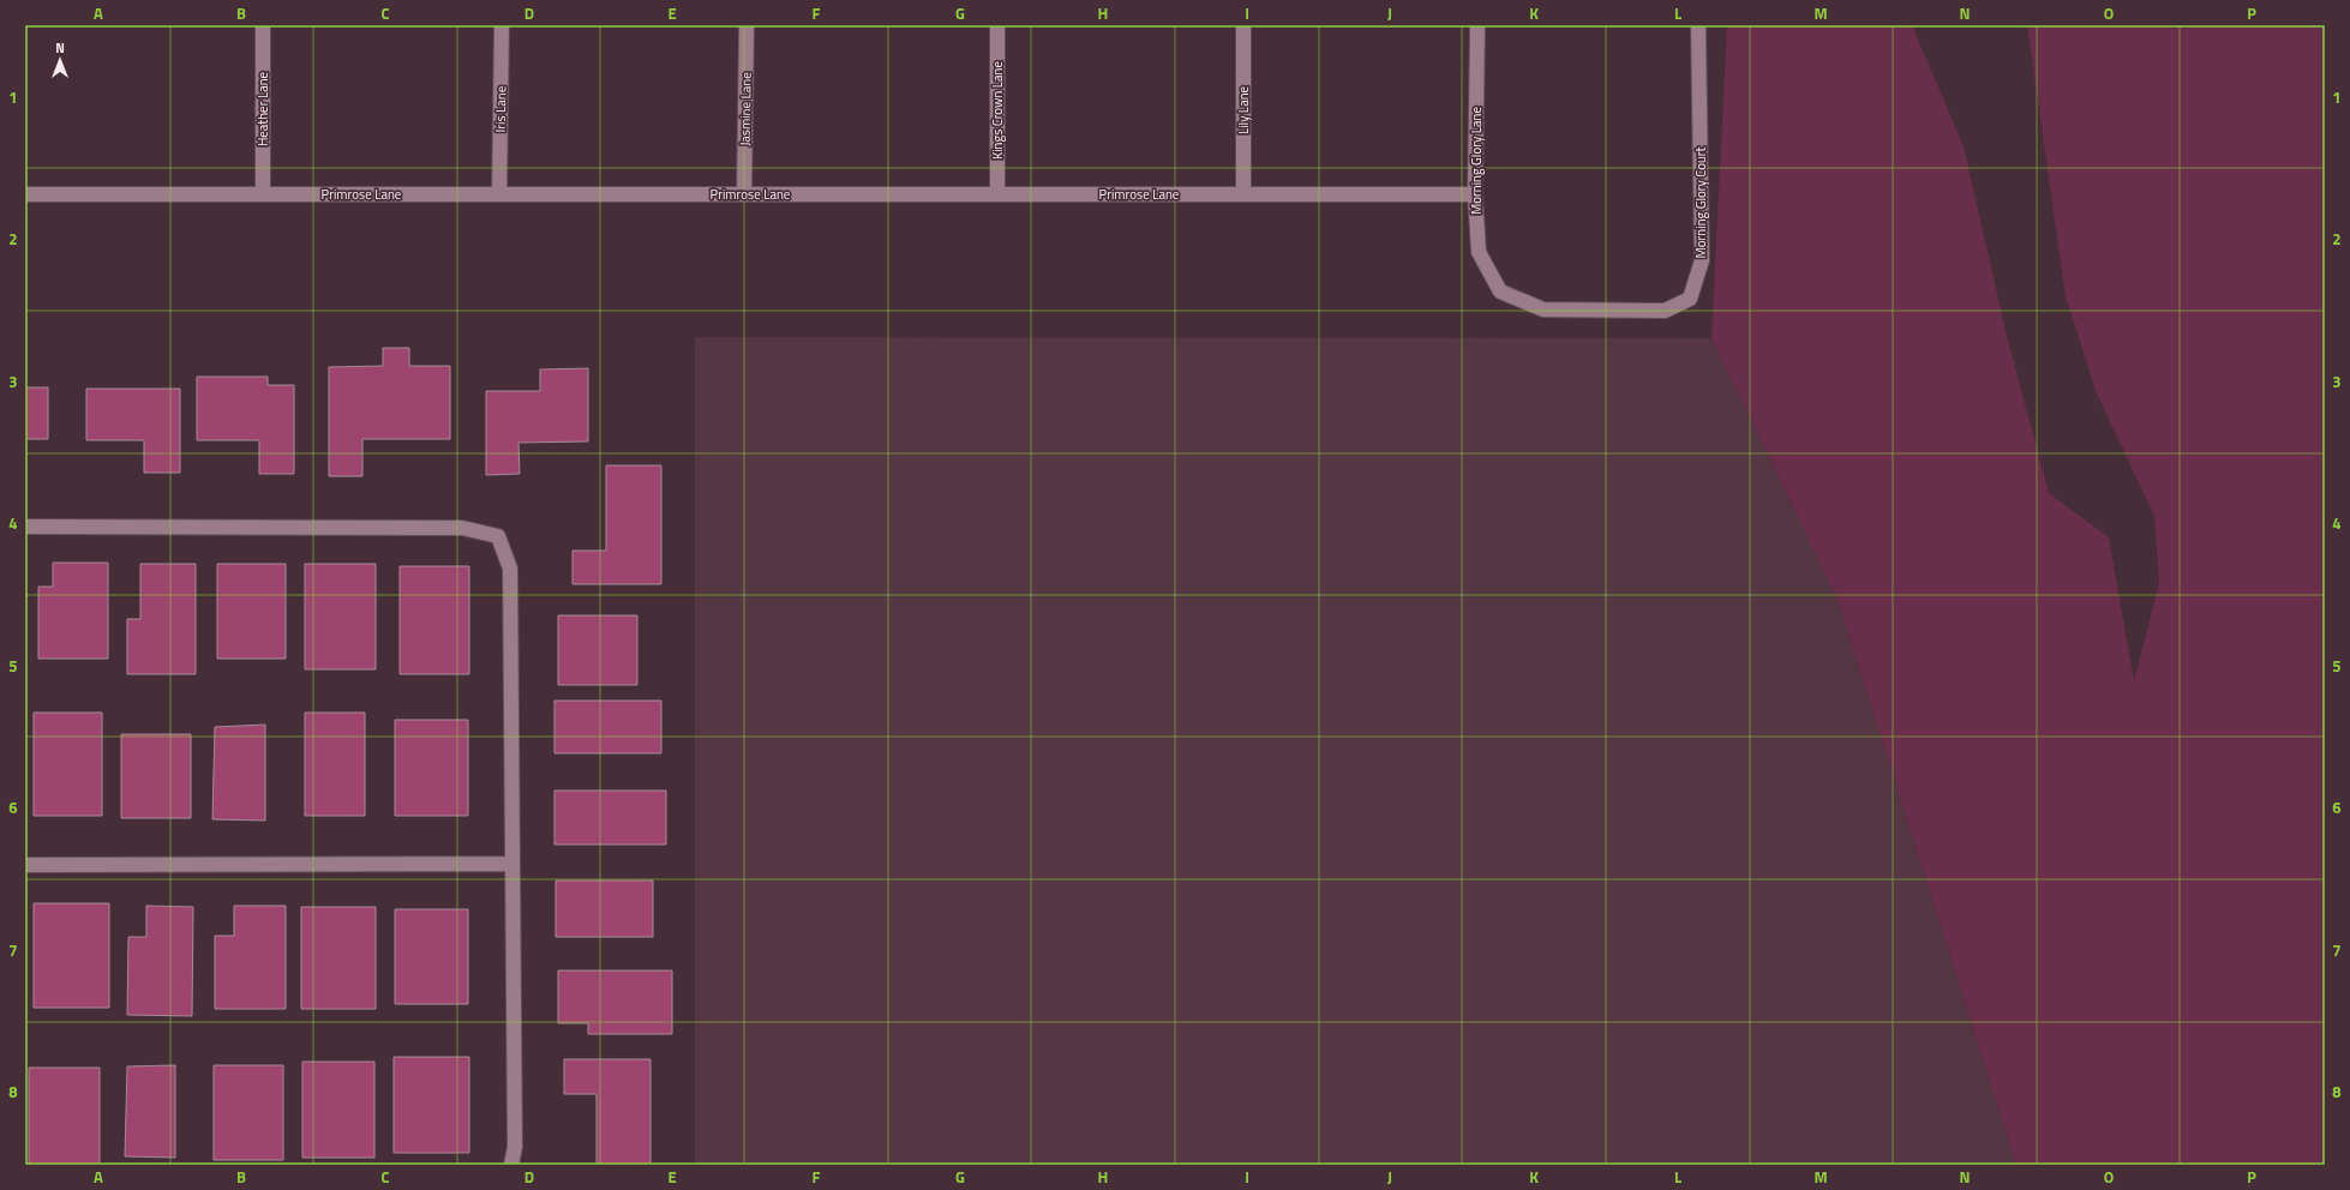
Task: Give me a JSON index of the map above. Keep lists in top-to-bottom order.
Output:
{
  "streets": {
    "street": [
      "Heather Lane",
      "Iris Lane",
      "Jasmine Lane",
      "Kings Crown Lane",
      "Lily Lane",
      "Morning Glory Lane",
      "Primrose Lane",
      "Morning Glory Court"
    ]
  },
  "crossings": [
    ["Heather Lane", "Primrose Lane"],
    ["Iris Lane", "Primrose Lane"],
    ["Jasmine Lane", "Primrose Lane"],
    ["Kings Crown Lane", "Primrose Lane"],
    ["Lily Lane", "Primrose Lane"],
    ["Morning Glory Lane", "Primrose Lane"],
    ["Morning Glory Lane", "Morning Glory Court"]
  ],
  "north": "top",
  "grid": {
    "columns": [
      "A",
      "B",
      "C",
      "D",
      "E",
      "F",
      "G",
      "H",
      "I",
      "J",
      "K",
      "L",
      "M",
      "N",
      "O",
      "P"
    ],
    "rows": [
      "1",
      "2",
      "3",
      "4",
      "5",
      "6",
      "7",
      "8"
    ]
  }
}
